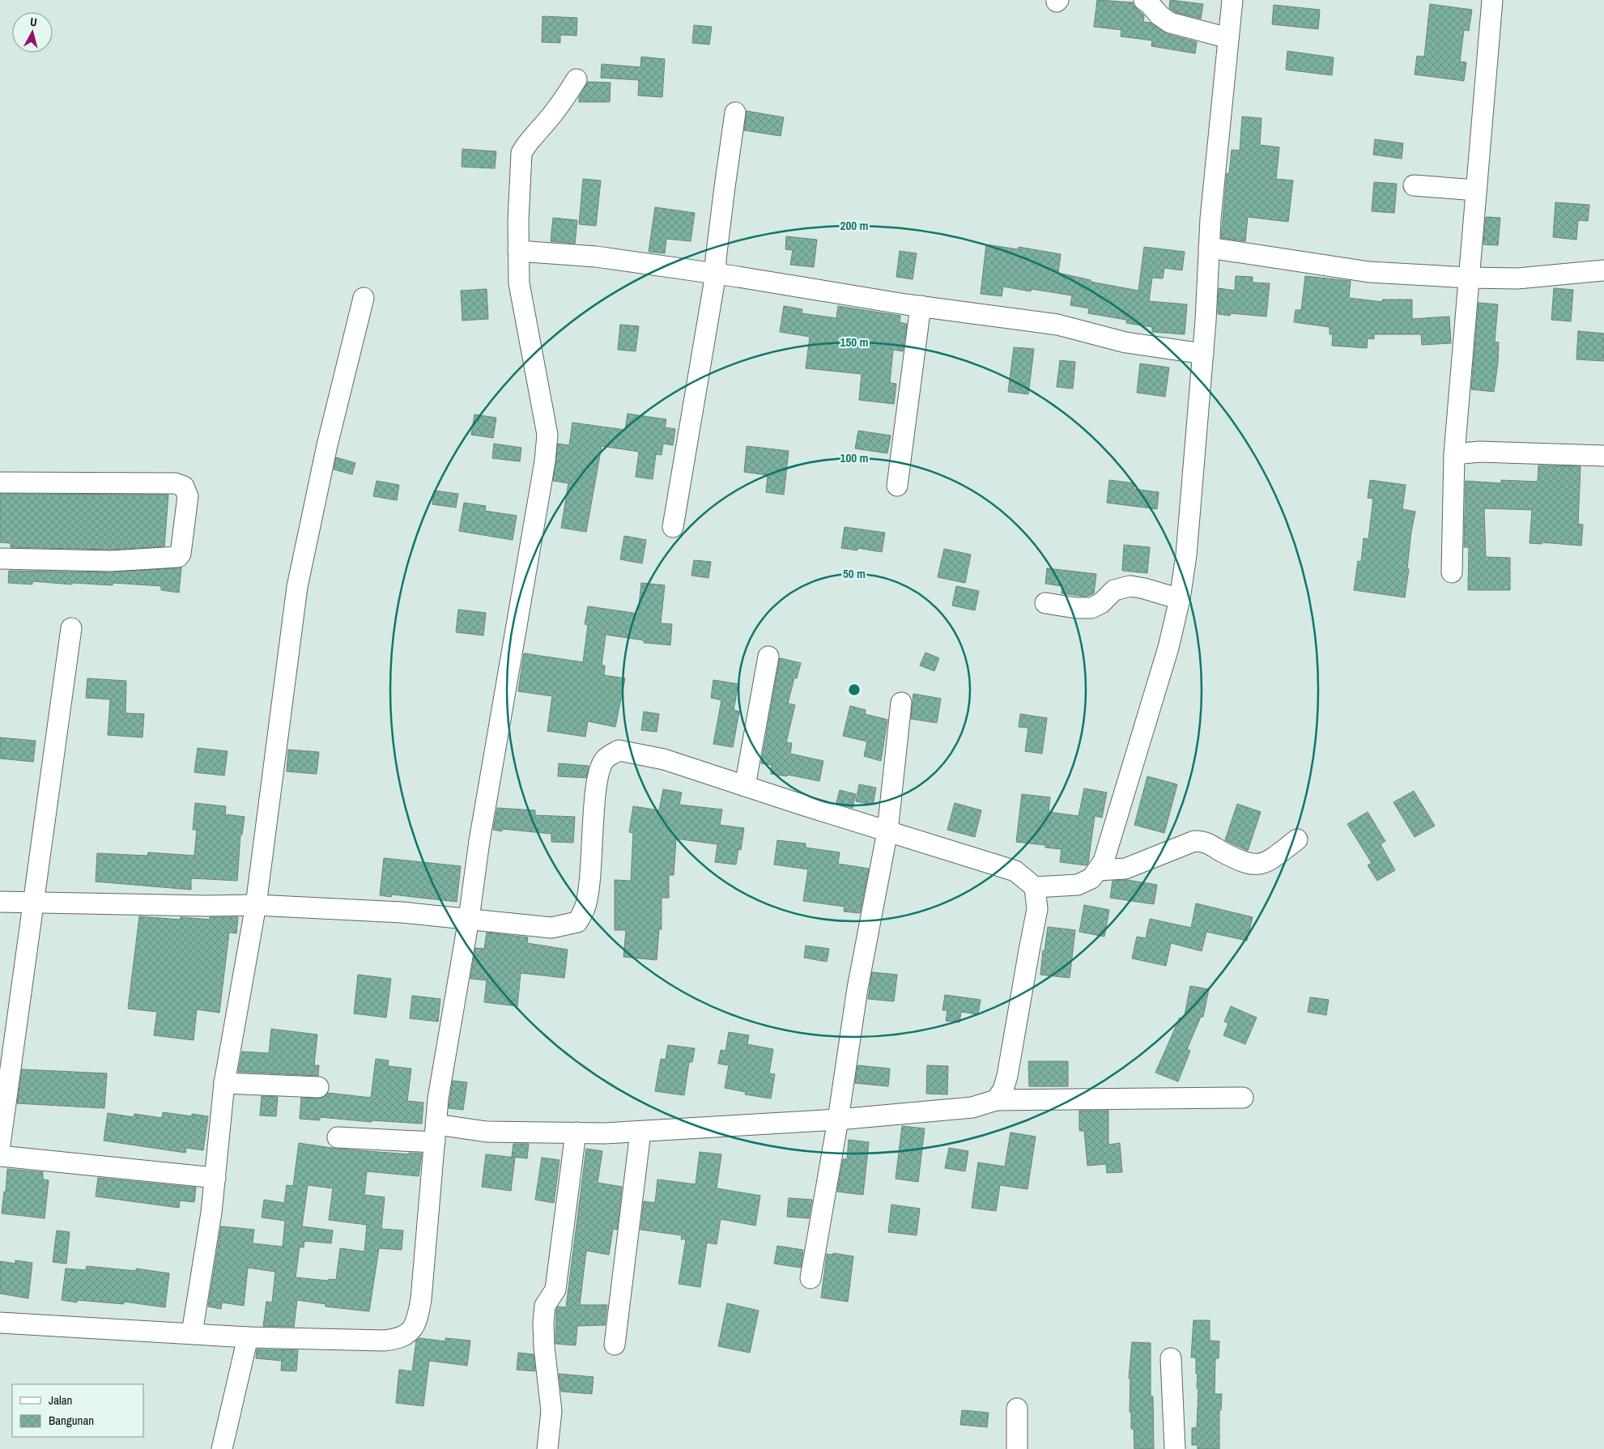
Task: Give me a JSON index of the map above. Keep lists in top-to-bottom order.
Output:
{
  "legend": ["Jalan", "Bangunan"],
  "north": "top",
  "rings": [
    "200 m",
    "150 m",
    "100 m",
    "50 m"
  ]
}
